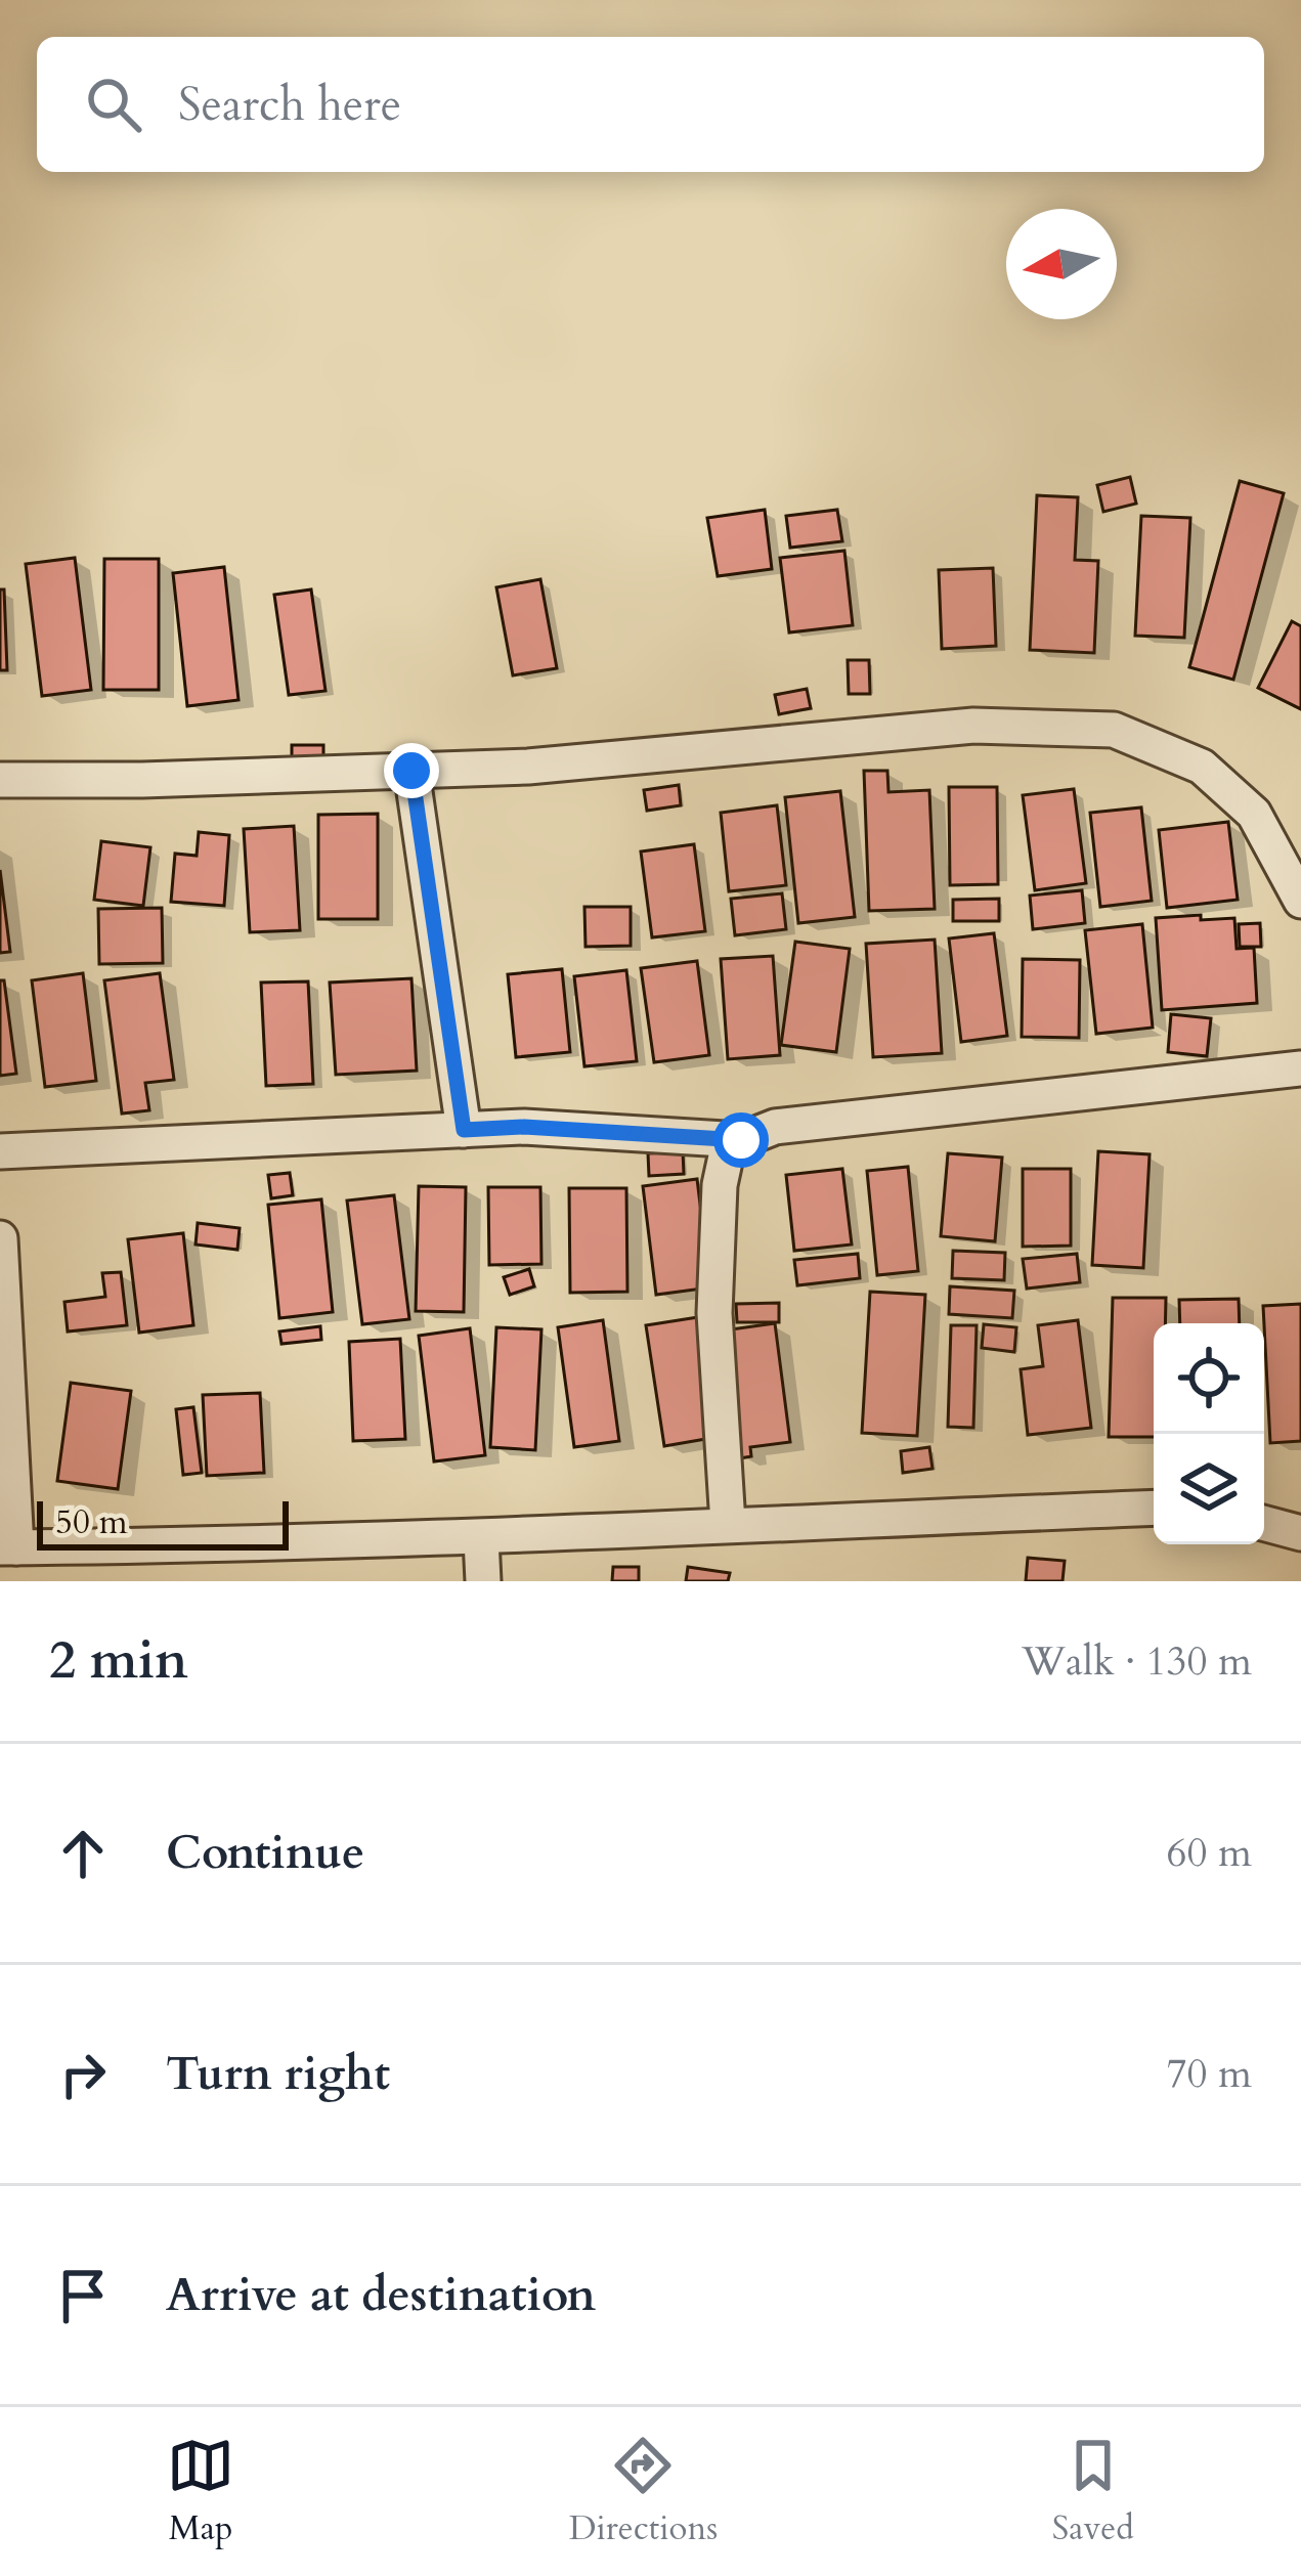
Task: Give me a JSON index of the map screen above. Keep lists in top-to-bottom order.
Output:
{
  "scale_bar": "50 m",
  "north": "left",
  "page": {
    "search": "Search here",
    "scale": "50 m",
    "heading": ["2 min", "Walk · 130 m"],
    "list": [
      ["Continue", "60 m"],
      ["Turn right", "70 m"],
      "Arrive at destination"
    ],
    "nav": ["Map", "Directions", "Saved"]
  }
}
